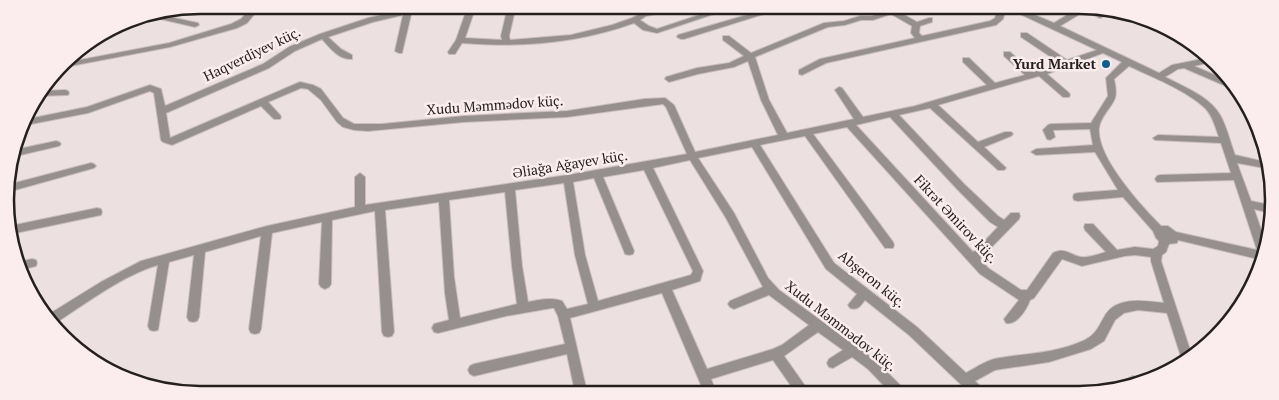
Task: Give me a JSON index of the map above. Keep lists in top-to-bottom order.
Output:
{
  "streets": {
    "street": [
      "Haqverdiyev küç.",
      "Xudu Məmmədov küç.",
      "Əliağa Ağayev küç.",
      "Fikrət Əmirov küç.",
      "Abşeron küç."
    ]
  },
  "crossings": [
    ["Haqverdiyev küç.", "Xudu Məmmədov küç."],
    ["Xudu Məmmədov küç.", "Əliağa Ağayev küç."],
    ["Əliağa Ağayev küç.", "Fikrət Əmirov küç."],
    ["Əliağa Ağayev küç.", "Abşeron küç."]
  ],
  "places": ["Yurd Market"]
}
